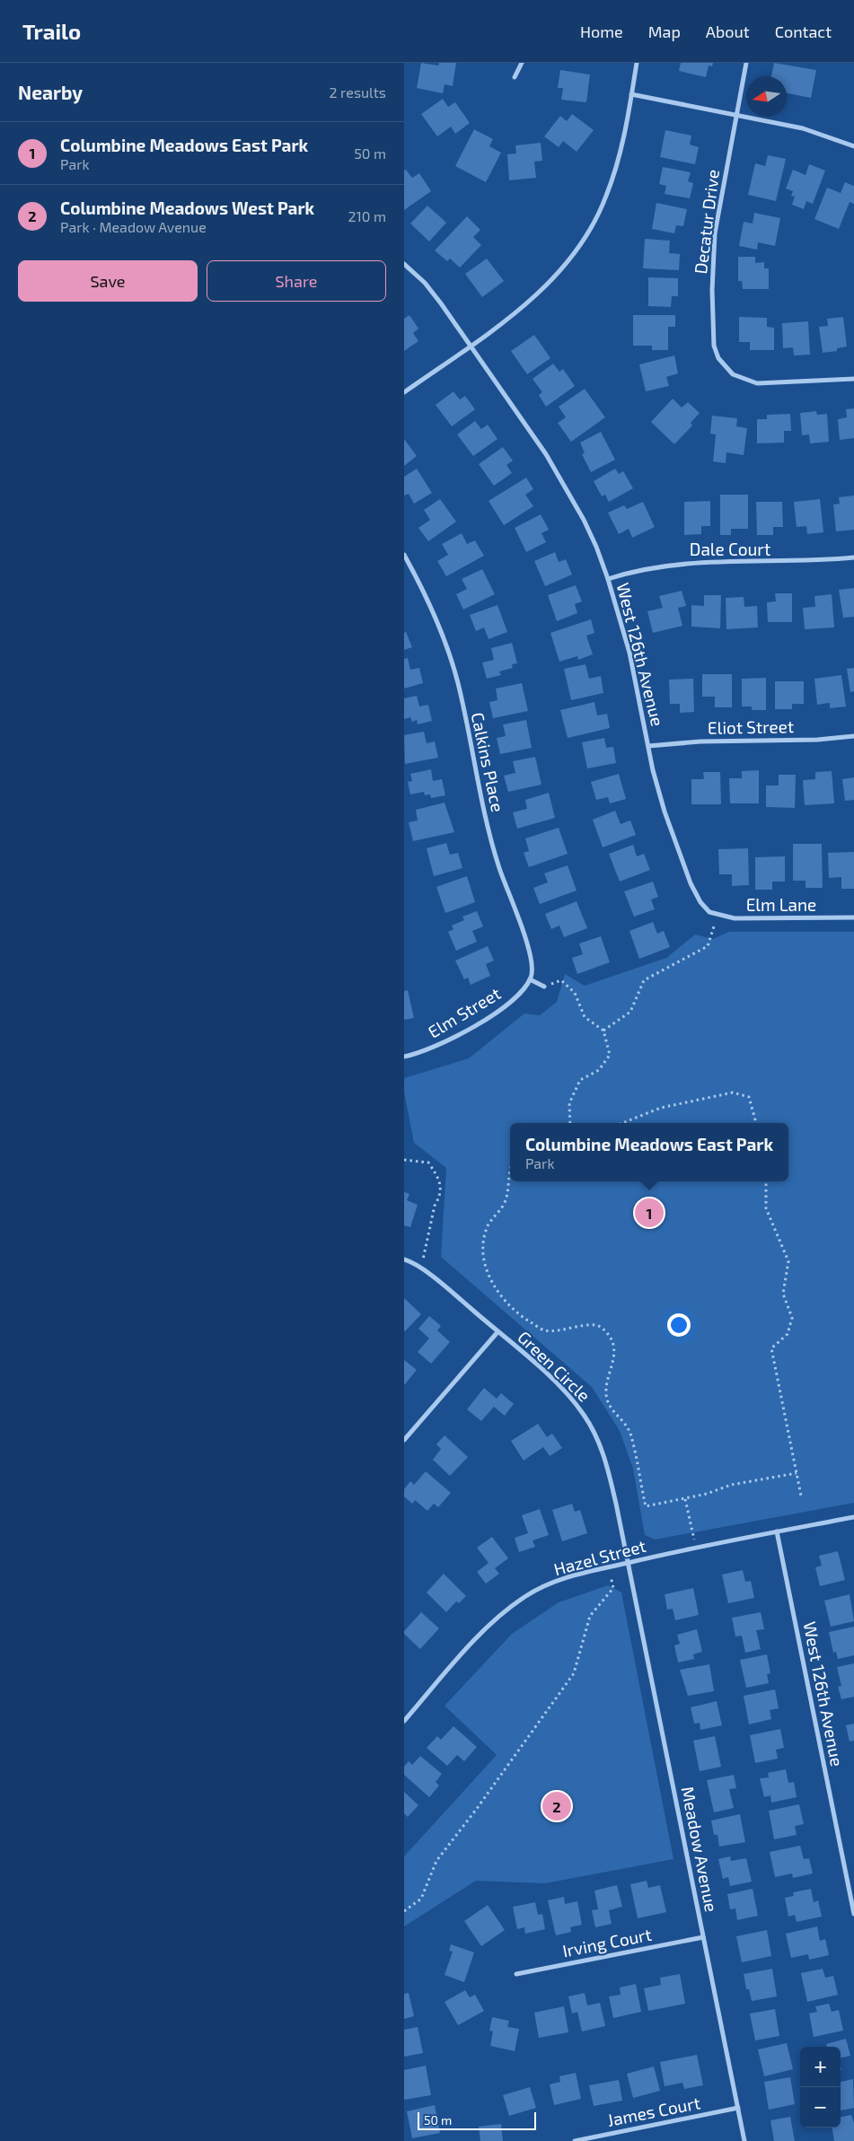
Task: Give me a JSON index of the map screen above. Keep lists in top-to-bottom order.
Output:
{
  "streets": {
    "street": [
      "Decatur Drive",
      "Dale Court",
      "West 126th Avenue",
      "Eliot Street",
      "Calkins Place",
      "Elm Lane",
      "Elm Street",
      "Green Circle",
      "Hazel Street",
      "Meadow Avenue",
      "Irving Court",
      "James Court"
    ]
  },
  "crossings": [
    ["Dale Court", "West 126th Avenue"],
    ["West 126th Avenue", "Eliot Street"],
    ["West 126th Avenue", "Elm Lane"],
    ["West 126th Avenue", "Hazel Street"],
    ["Calkins Place", "Elm Street"],
    ["Green Circle", "Hazel Street"],
    ["Green Circle", "Meadow Avenue"],
    ["Hazel Street", "Meadow Avenue"],
    ["Meadow Avenue", "Irving Court"],
    ["Meadow Avenue", "James Court"]
  ],
  "scale_bar": "50 m",
  "north": "left",
  "page": {
    "header": "Trailo",
    "nav": [
      "Home",
      "Map",
      "About",
      "Contact"
    ],
    "heading": ["Nearby", "2 results"],
    "list": [
      {
        "mark": "1",
        "name": "Columbine Meadows East Park",
        "note": "Park",
        "value": "50 m"
      },
      {
        "mark": "2",
        "name": "Columbine Meadows West Park",
        "note": "Park · Meadow Avenue",
        "value": "210 m"
      }
    ],
    "buttons": ["Save", "Share"],
    "popup": ["Columbine Meadows East Park", "Park"],
    "pins": ["1", "2"],
    "map_buttons": ["+", "−"],
    "scale": "50 m"
  }
}
